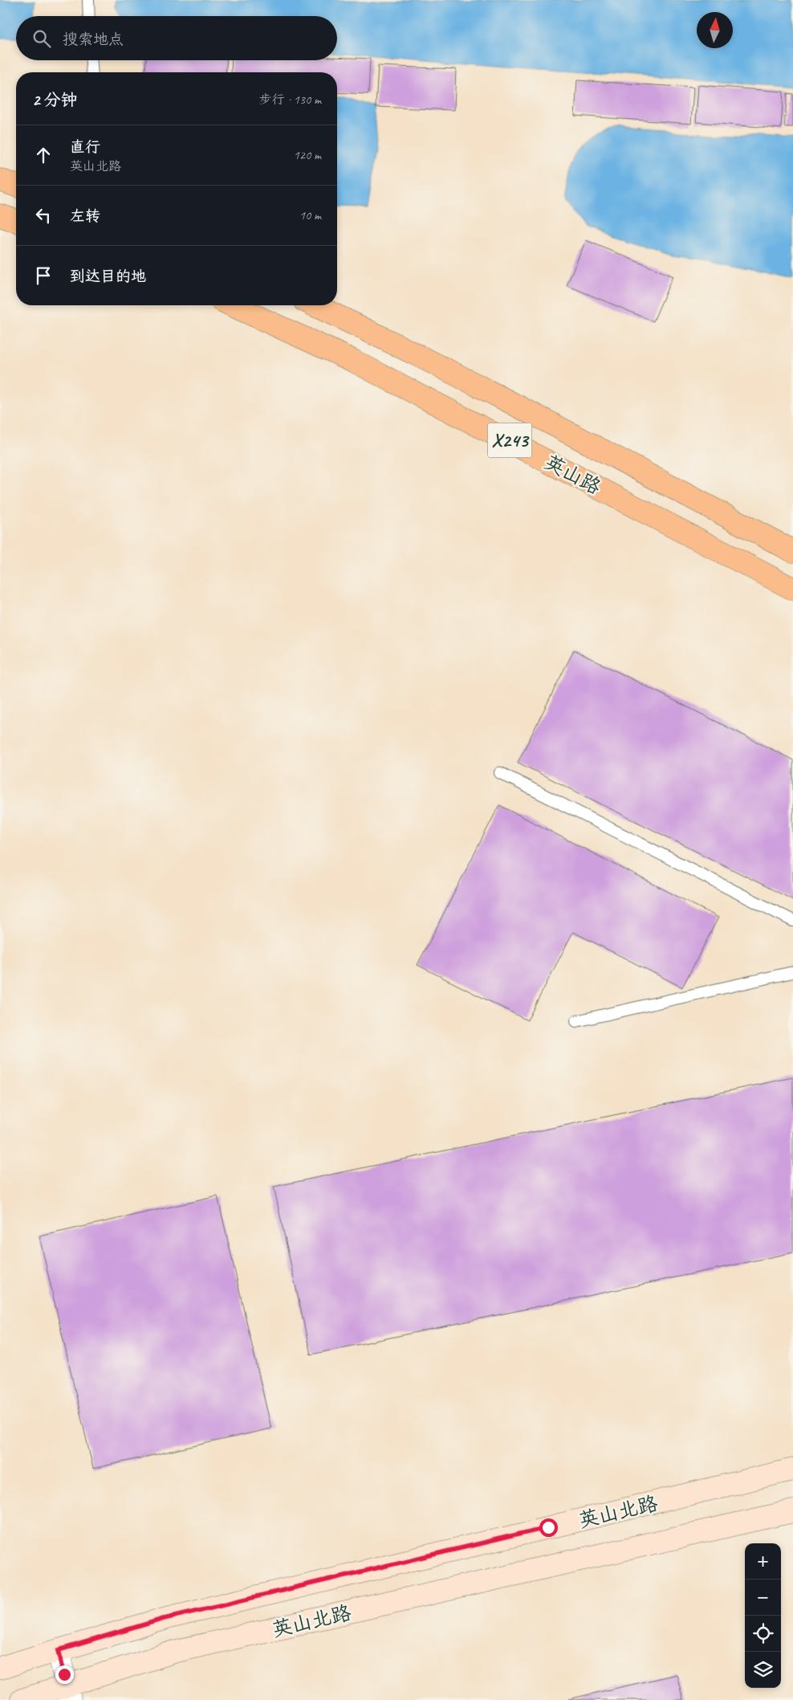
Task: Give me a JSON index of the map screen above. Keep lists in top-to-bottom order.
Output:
{
  "streets": {
    "main road": ["X243", "英山路", "英山北路"]
  },
  "north": "top",
  "page": {
    "search": "搜索地点",
    "heading": ["2 分钟", "步行 · 130 m"],
    "list": [
      ["直行", "英山北路", "120 m"],
      ["左转", "10 m"],
      "到达目的地"
    ],
    "map_buttons": ["+", "−"]
  }
}
